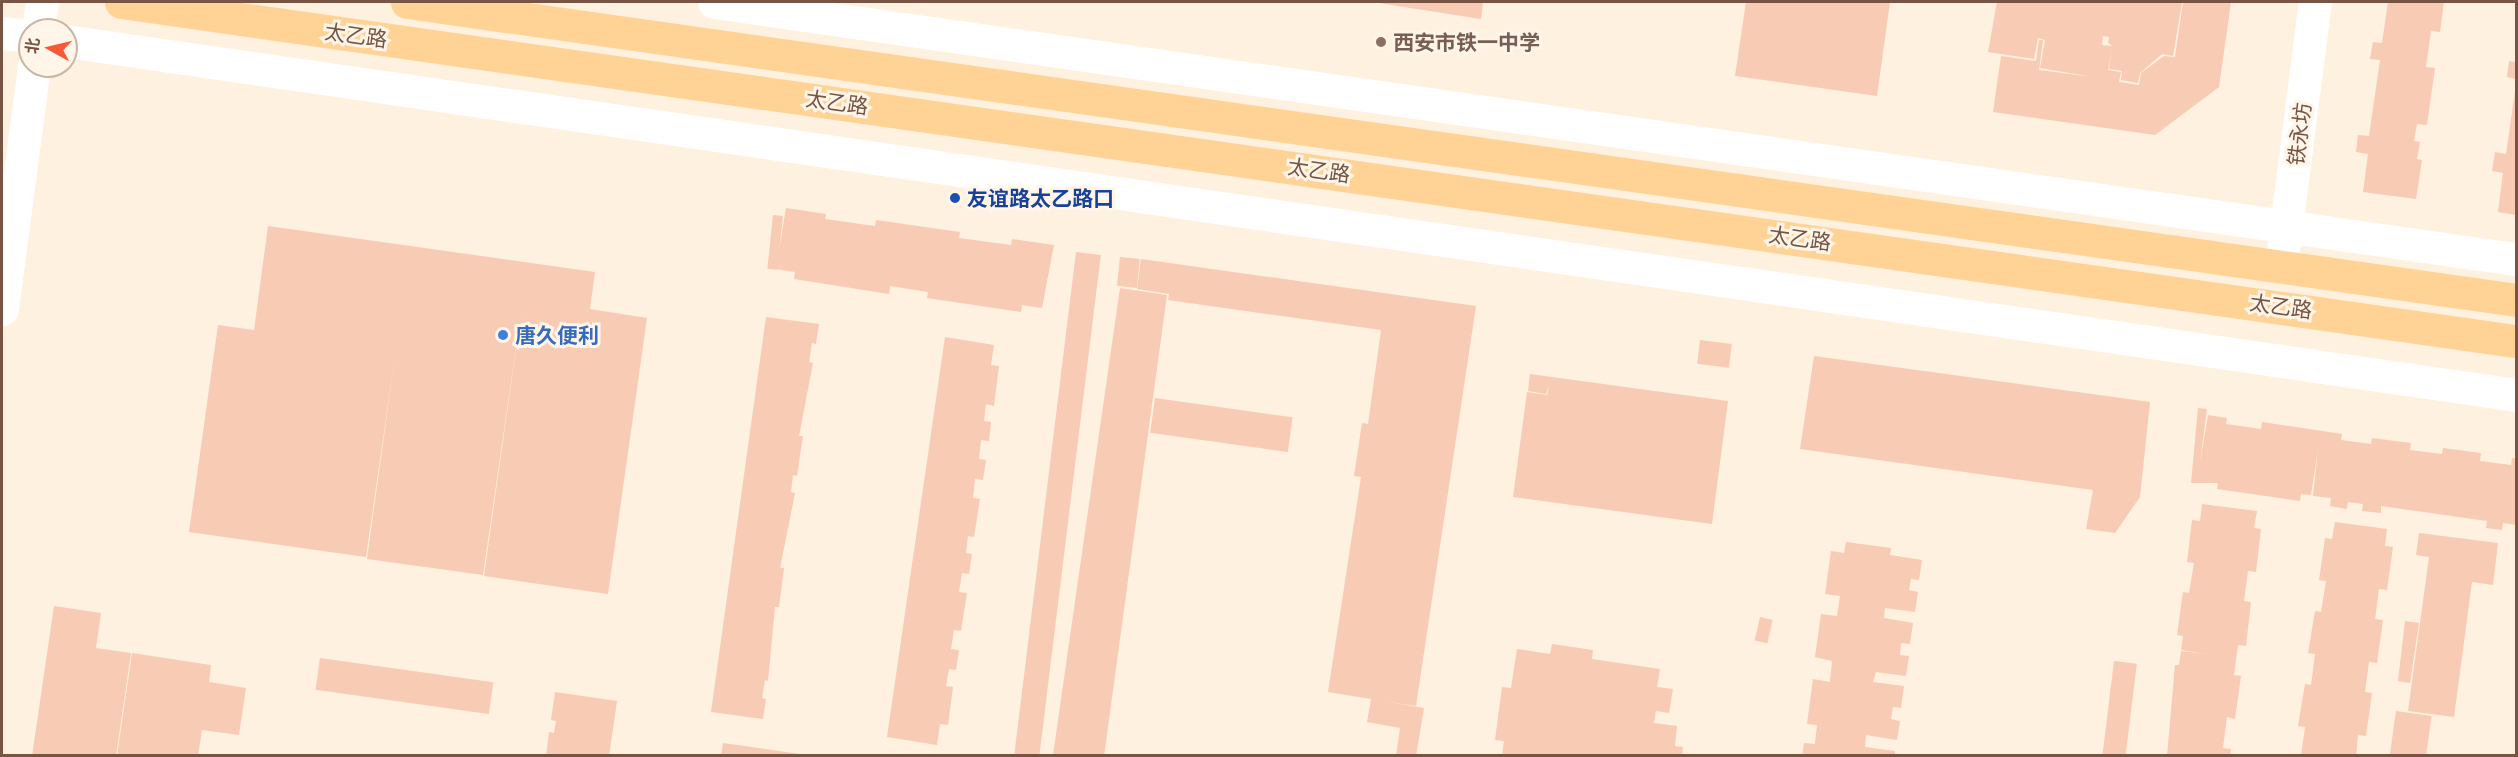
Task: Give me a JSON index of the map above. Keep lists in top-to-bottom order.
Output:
{
  "streets": {
    "main road": ["太乙路", "铁永坊"]
  },
  "crossings": [
    ["太乙路", "铁永坊"]
  ],
  "places": ["西安市铁一中学", "友谊路太乙路口", "唐久便利"],
  "north": "left"
}
